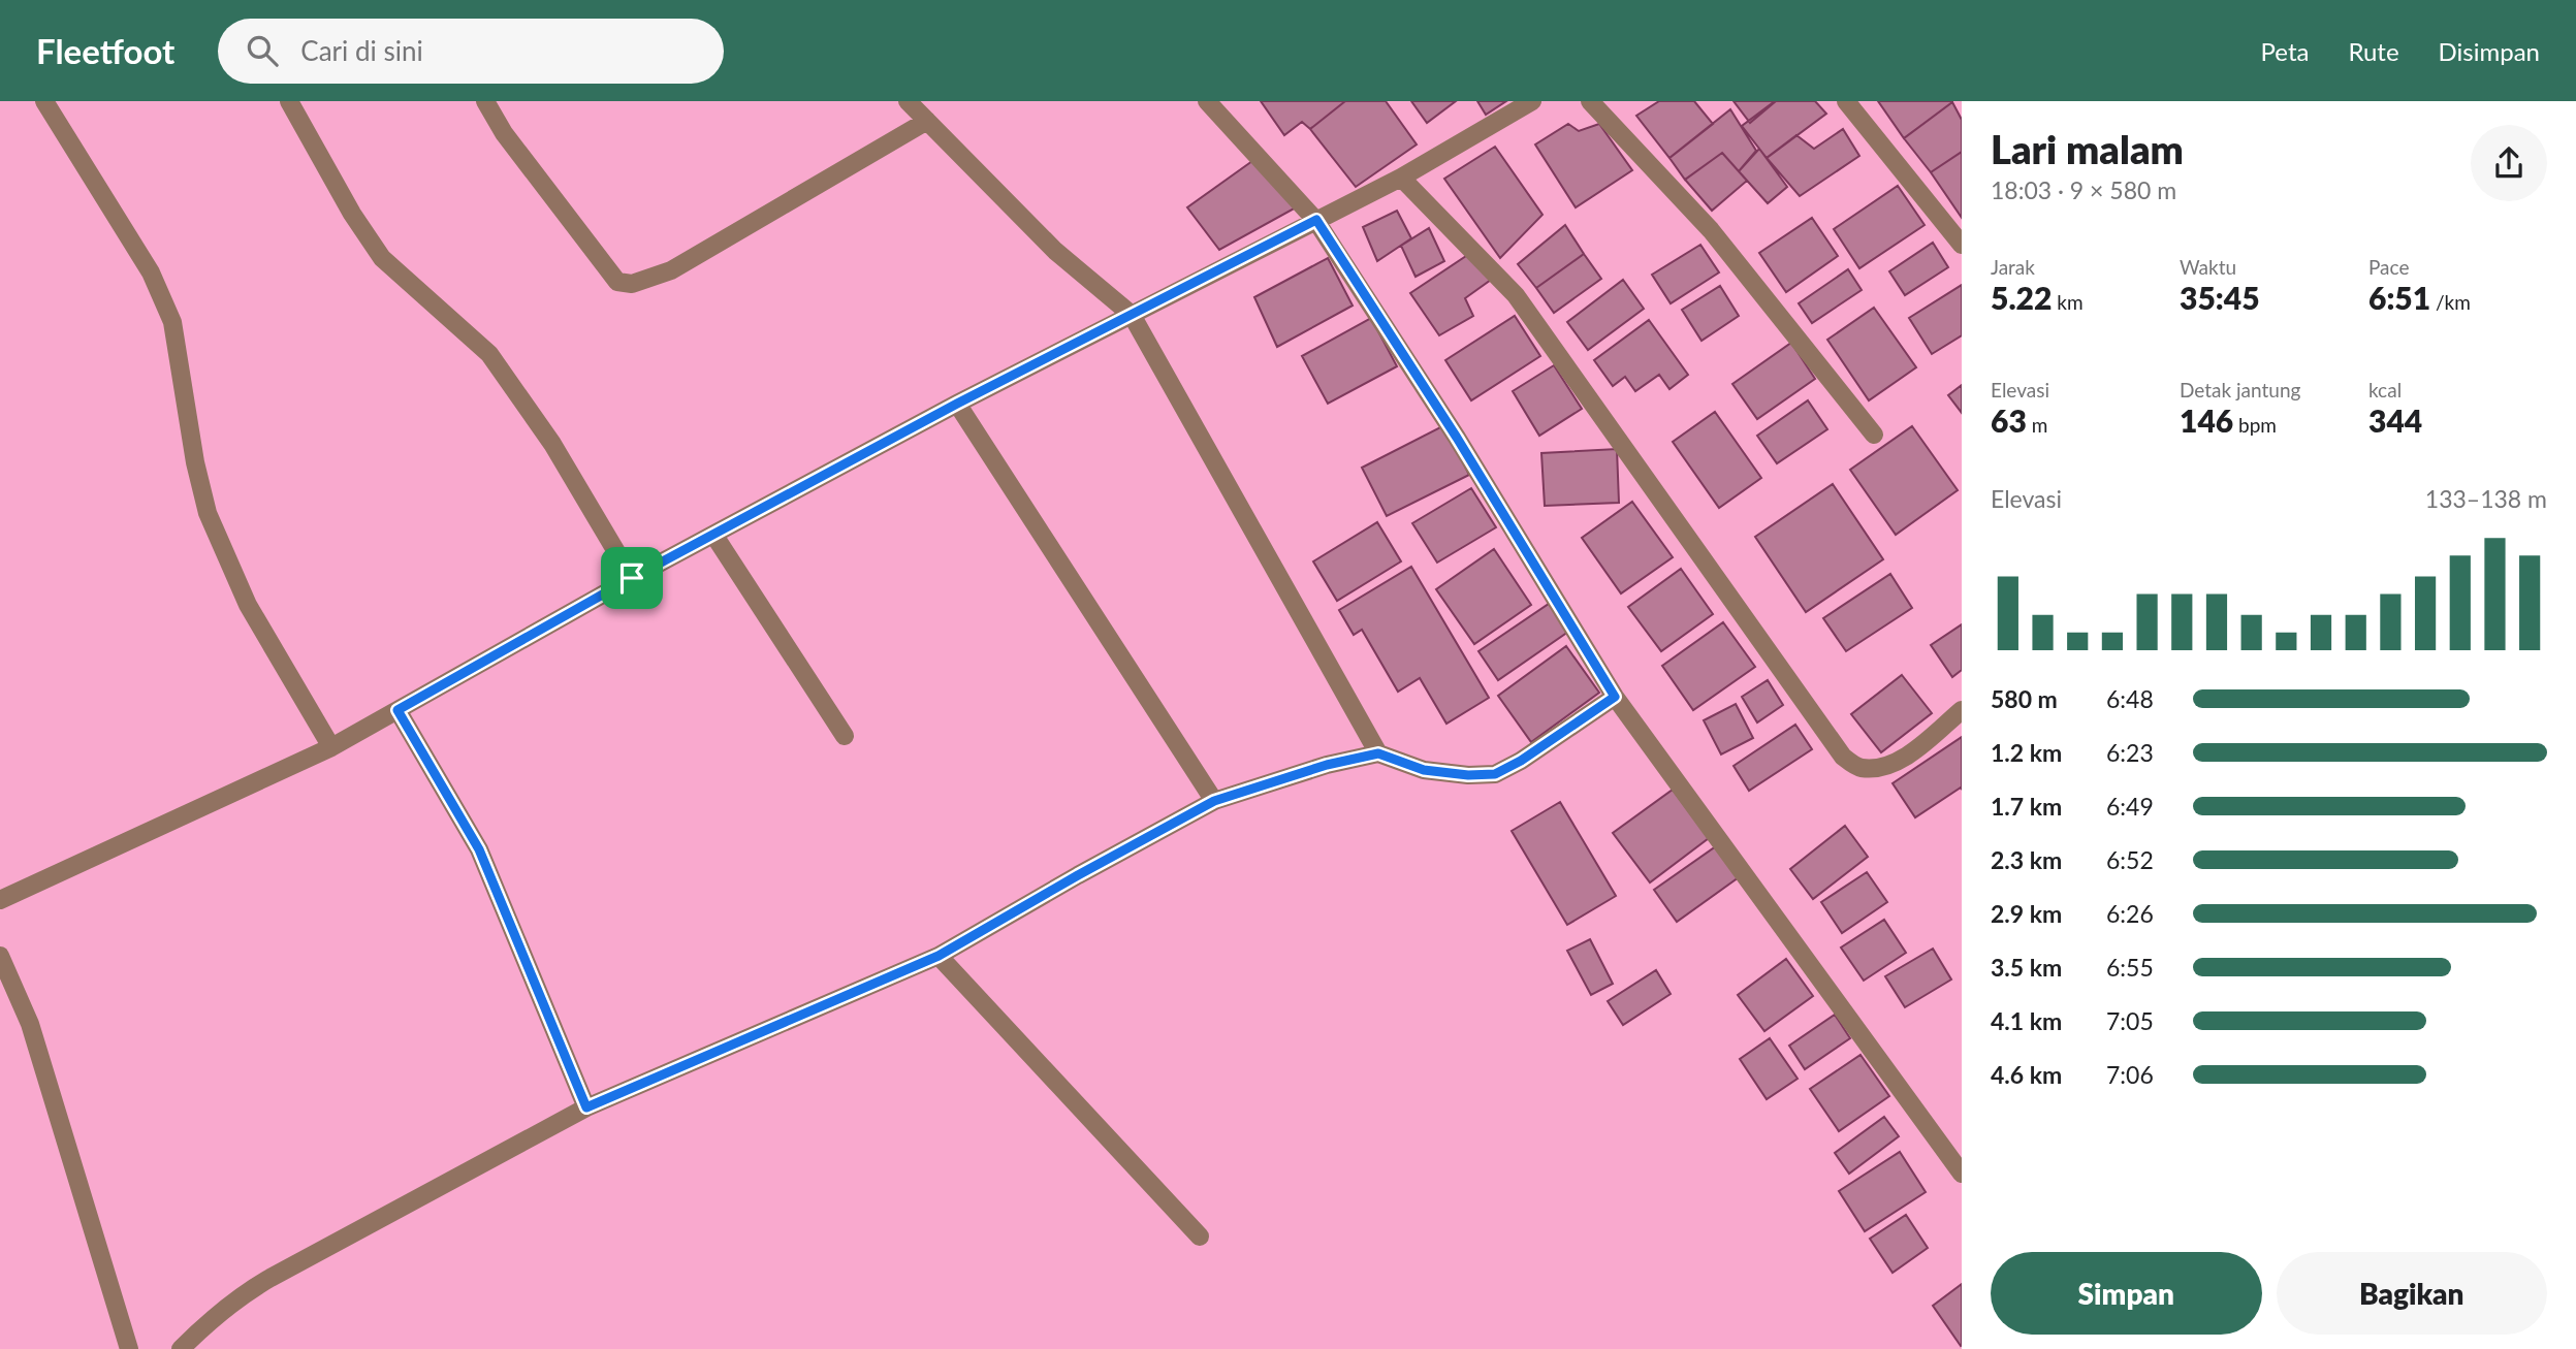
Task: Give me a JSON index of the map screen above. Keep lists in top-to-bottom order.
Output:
{
  "page": {
    "header": "Fleetfoot",
    "search": "Cari di sini",
    "nav": ["Peta", "Rute", "Disimpan"],
    "heading": ["Lari malam", "18:03 · 9 × 580 m"],
    "stats": [
      ["Jarak", "5.22 km"],
      ["Waktu", "35:45"],
      ["Pace", "6:51 /km"],
      ["Elevasi", "63 m"],
      ["Detak jantung", "146 bpm"],
      ["kcal", "344"]
    ],
    "chart": ["Elevasi", "133–138 m"],
    "list": [
      {
        "name": "580 m",
        "note": "6:48"
      },
      {
        "name": "1.2 km",
        "note": "6:23"
      },
      {
        "name": "1.7 km",
        "note": "6:49"
      },
      {
        "name": "2.3 km",
        "note": "6:52"
      },
      {
        "name": "2.9 km",
        "note": "6:26"
      },
      {
        "name": "3.5 km",
        "note": "6:55"
      },
      {
        "name": "4.1 km",
        "note": "7:05"
      },
      {
        "name": "4.6 km",
        "note": "7:06"
      }
    ],
    "buttons": ["Simpan", "Bagikan"]
  }
}
